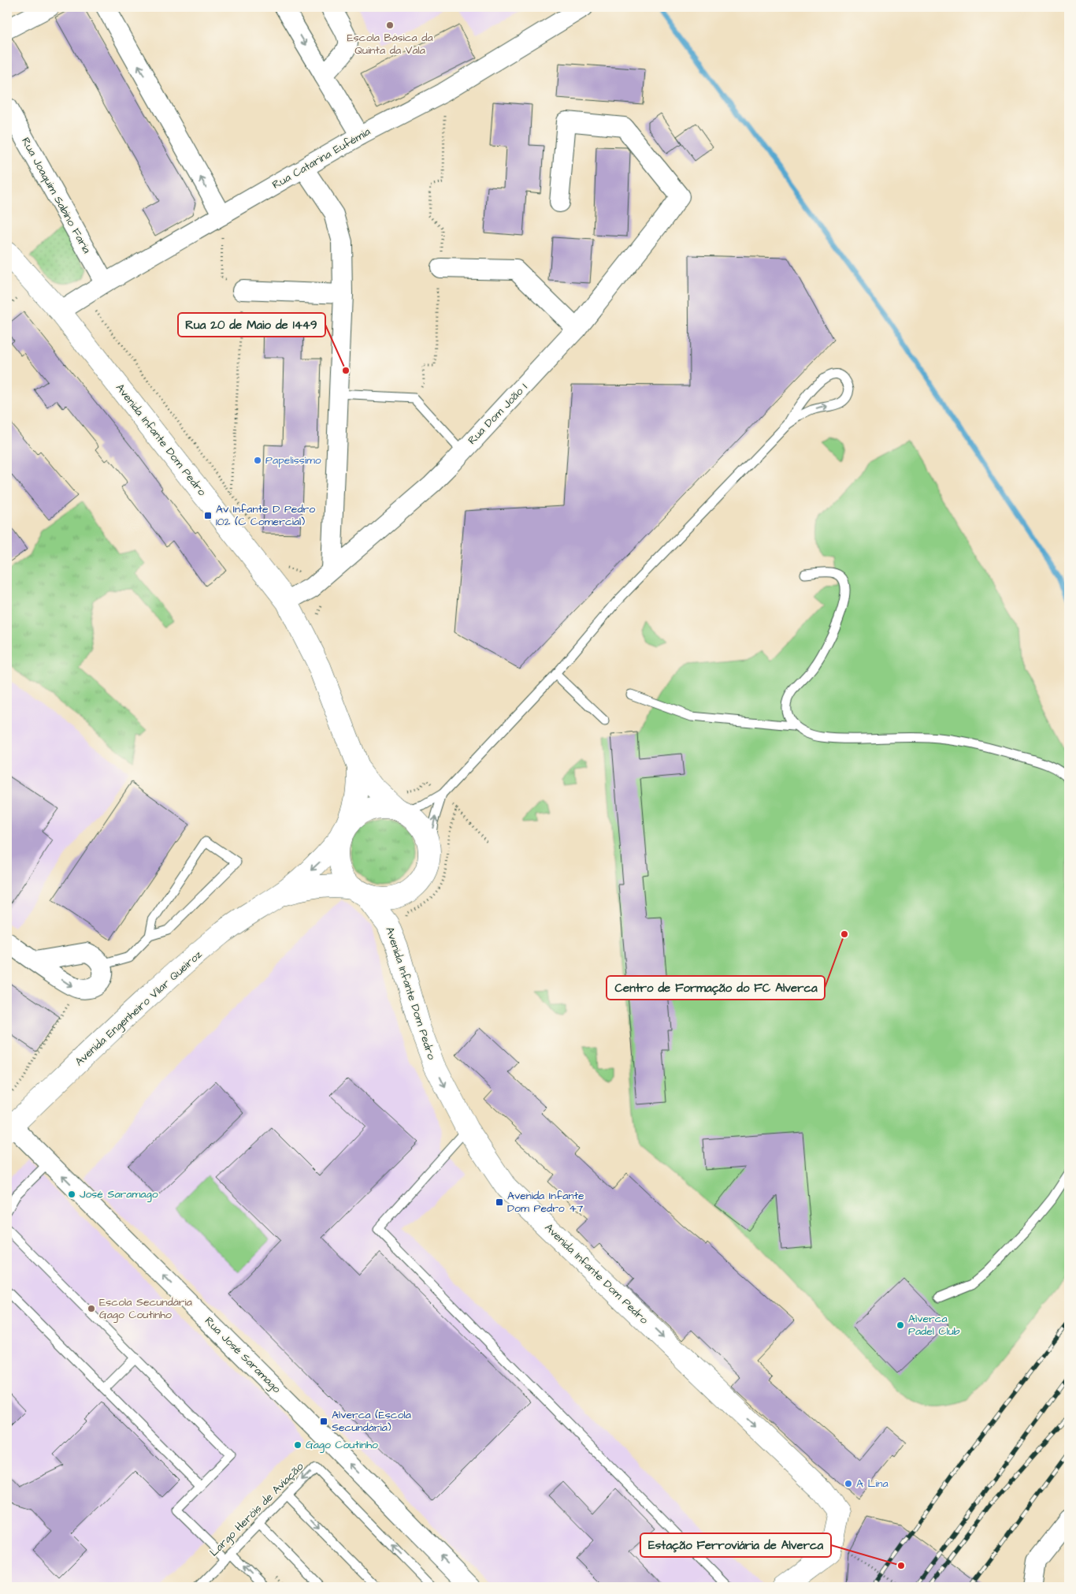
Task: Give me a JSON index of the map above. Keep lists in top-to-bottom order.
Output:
{
  "streets": {
    "main road": ["Avenida Infante Dom Pedro", "Avenida Engenheiro Vilar Queiroz"],
    "street": [
      "Rua Catarina Eufémia",
      "Rua Joaquim Sabino Faria",
      "Rua Dom João I",
      "Rua José Saramago"
    ],
    "lane": ["Largo Heróis de Aviação"]
  },
  "crossings": [
    ["Rua Catarina Eufémia", "Rua Joaquim Sabino Faria"],
    ["Rua Catarina Eufémia", "Avenida Infante Dom Pedro"],
    ["Rua Dom João I", "Avenida Infante Dom Pedro"],
    ["Avenida Infante Dom Pedro", "Avenida Engenheiro Vilar Queiroz"],
    ["Avenida Engenheiro Vilar Queiroz", "Rua José Saramago"]
  ],
  "one_way": ["Avenida Infante Dom Pedro", "Rua José Saramago"],
  "places": {
    "other": [
      "Escola Básica da Quinta da Vala",
      "Rua 20 de Maio de 1449",
      "Papelissimo",
      "Centro de Formação do FC Alverca",
      "José Saramago",
      "Escola Secundária Gago Coutinho",
      "Alverca Padel Club",
      "Gago Coutinho",
      "A Lina",
      "Estação Ferroviária de Alverca"
    ],
    "transit": ["Av Infante D Pedro 102 (C Comercial)", "Avenida Infante Dom Pedro 47", "Alverca (Escola Secundária)"]
  }
}
